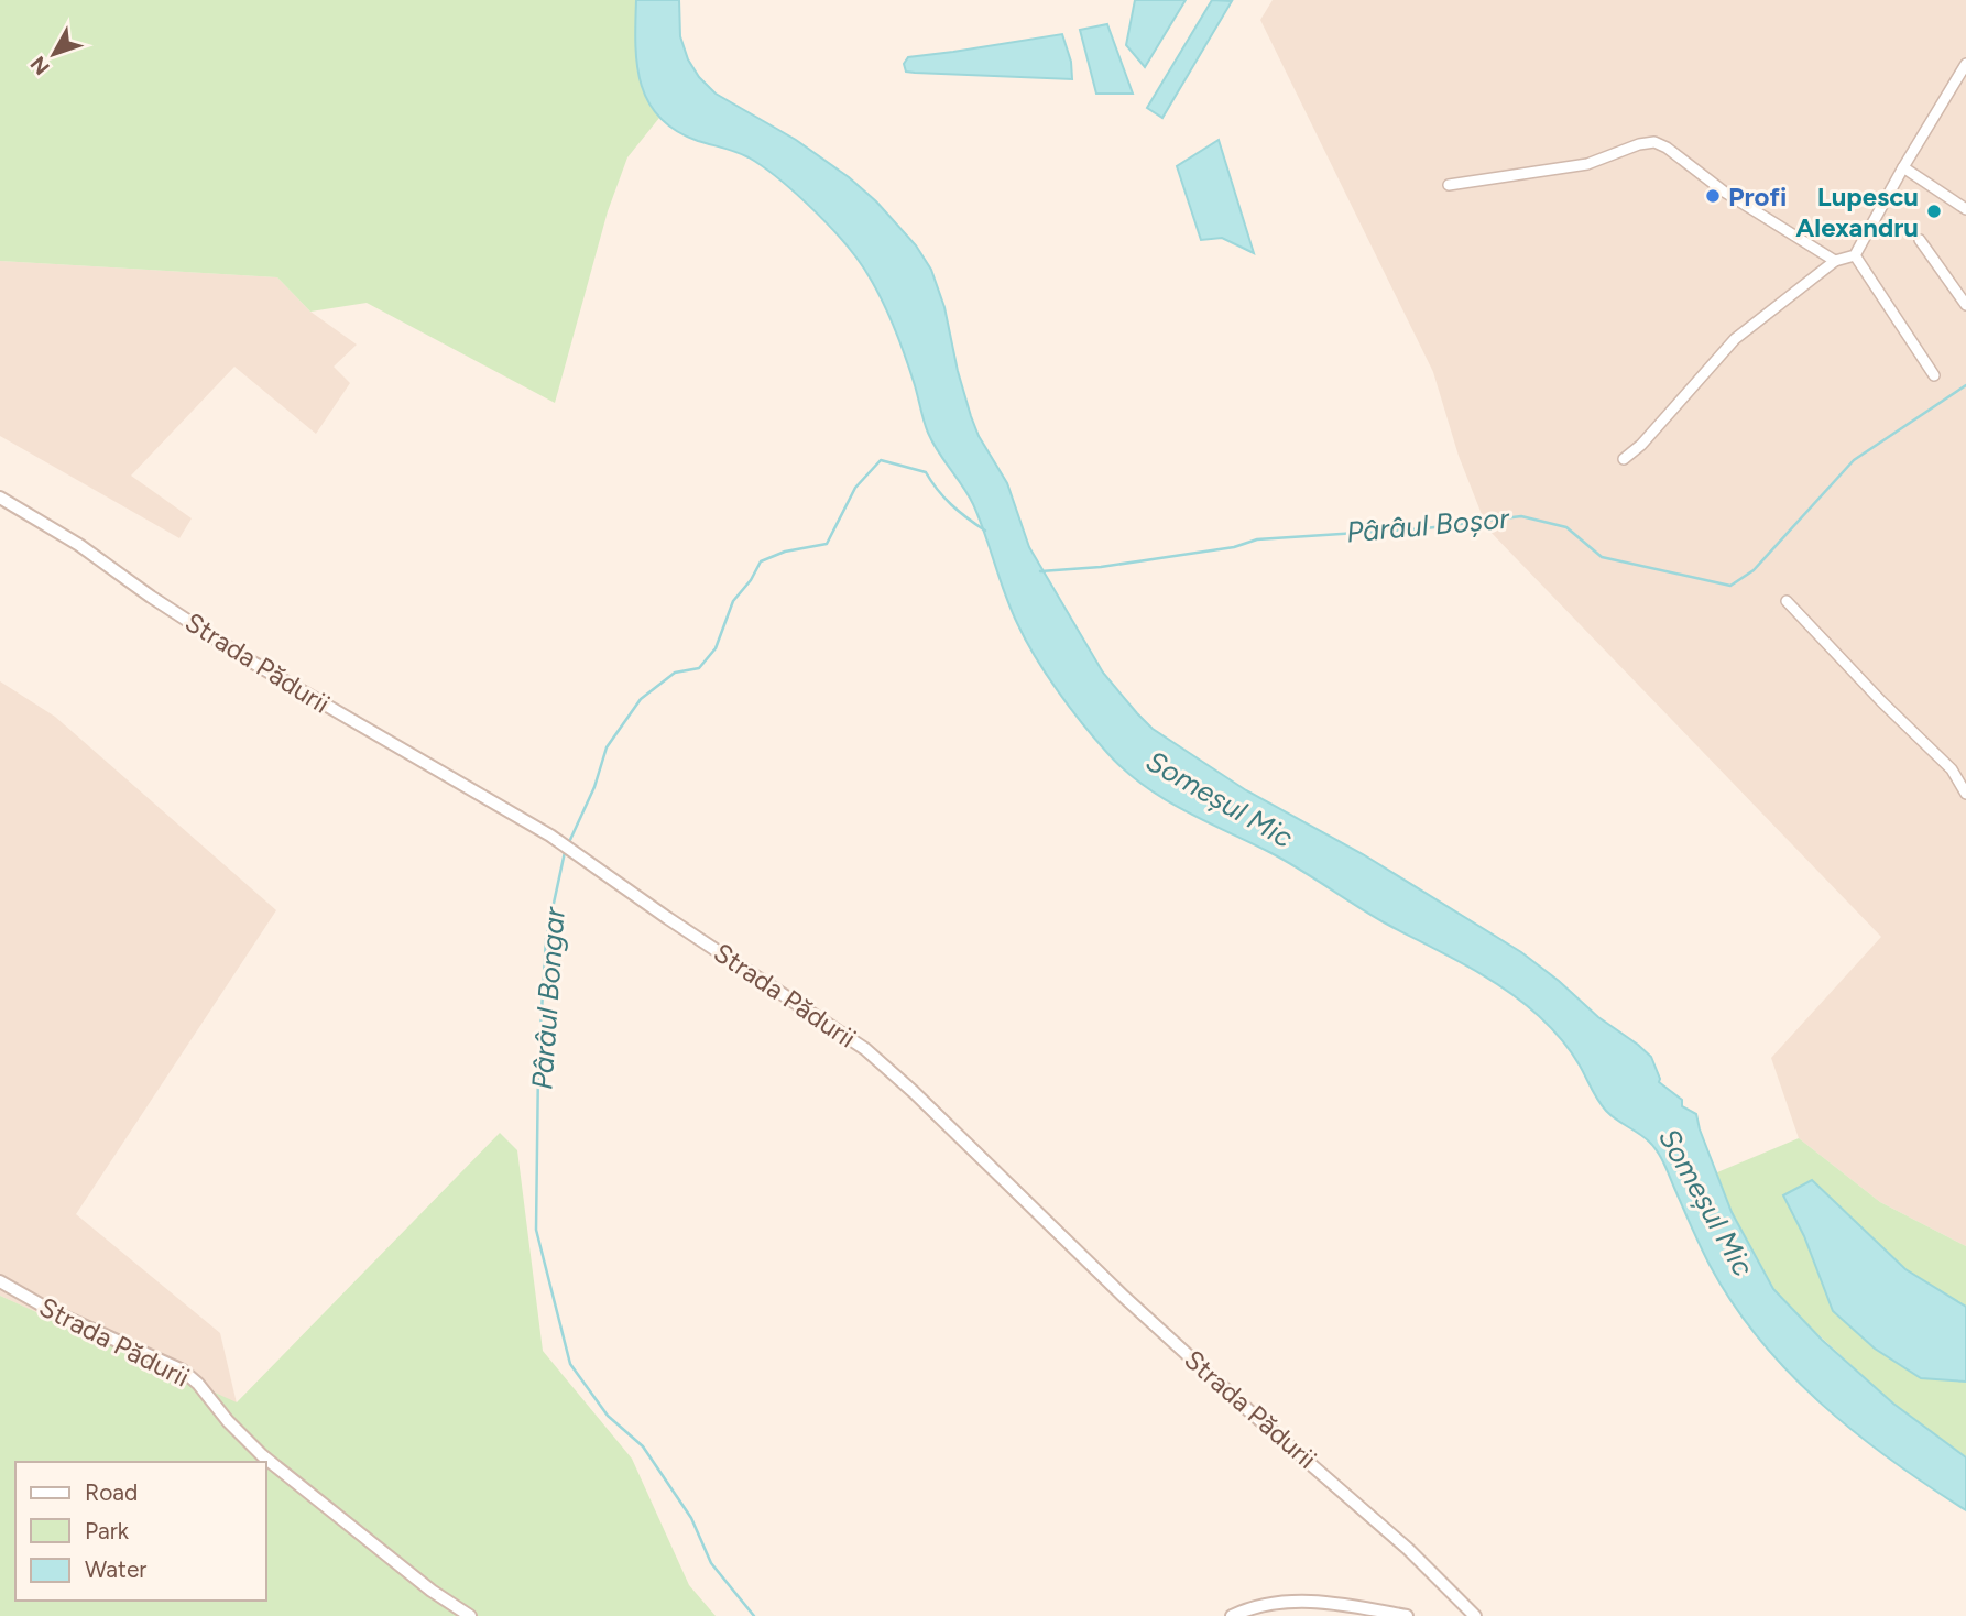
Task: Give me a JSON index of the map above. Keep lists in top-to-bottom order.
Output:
{
  "streets": {
    "street": ["Strada Pădurii"]
  },
  "water": ["Pârâul Boșor", "Someșul Mic", "Pârâul Bongar"],
  "places": ["Profi", "Lupescu Alexandru"],
  "legend": ["Road", "Park", "Water"],
  "north": "bottom left"
}
